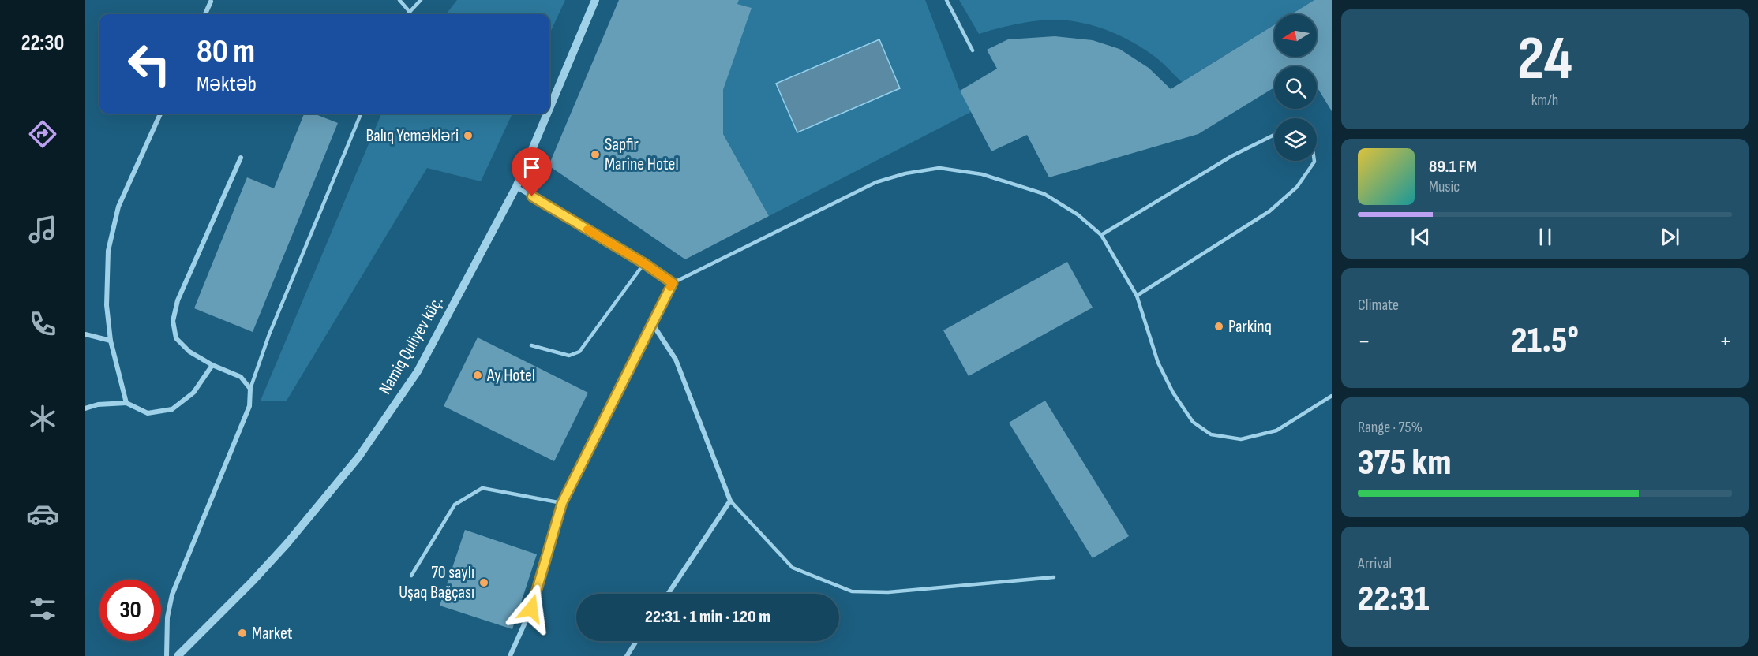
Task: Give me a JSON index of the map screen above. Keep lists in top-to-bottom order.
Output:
{
  "streets": {
    "street": ["Namiq Quliyev küç."]
  },
  "places": [
    "Balıq Yeməkləri",
    "Sapfir Marine Hotel",
    "Parkinq",
    "Ay Hotel",
    "70 saylı Uşaq Bağçası",
    "Market"
  ],
  "north": "left",
  "page": {
    "tabs": "22:30",
    "tile": [
      ["24", "km/h"],
      "Climate",
      ["Range · 75%", "375 km"],
      ["Arrival", "22:31"]
    ],
    "turn": ["80 m", "Məktəb"],
    "song": ["89.1 FM", "Music"],
    "heat": ["−", "21.5°", "+"],
    "limit": "30",
    "trip": "22:31 · 1 min · 120 m"
  }
}
